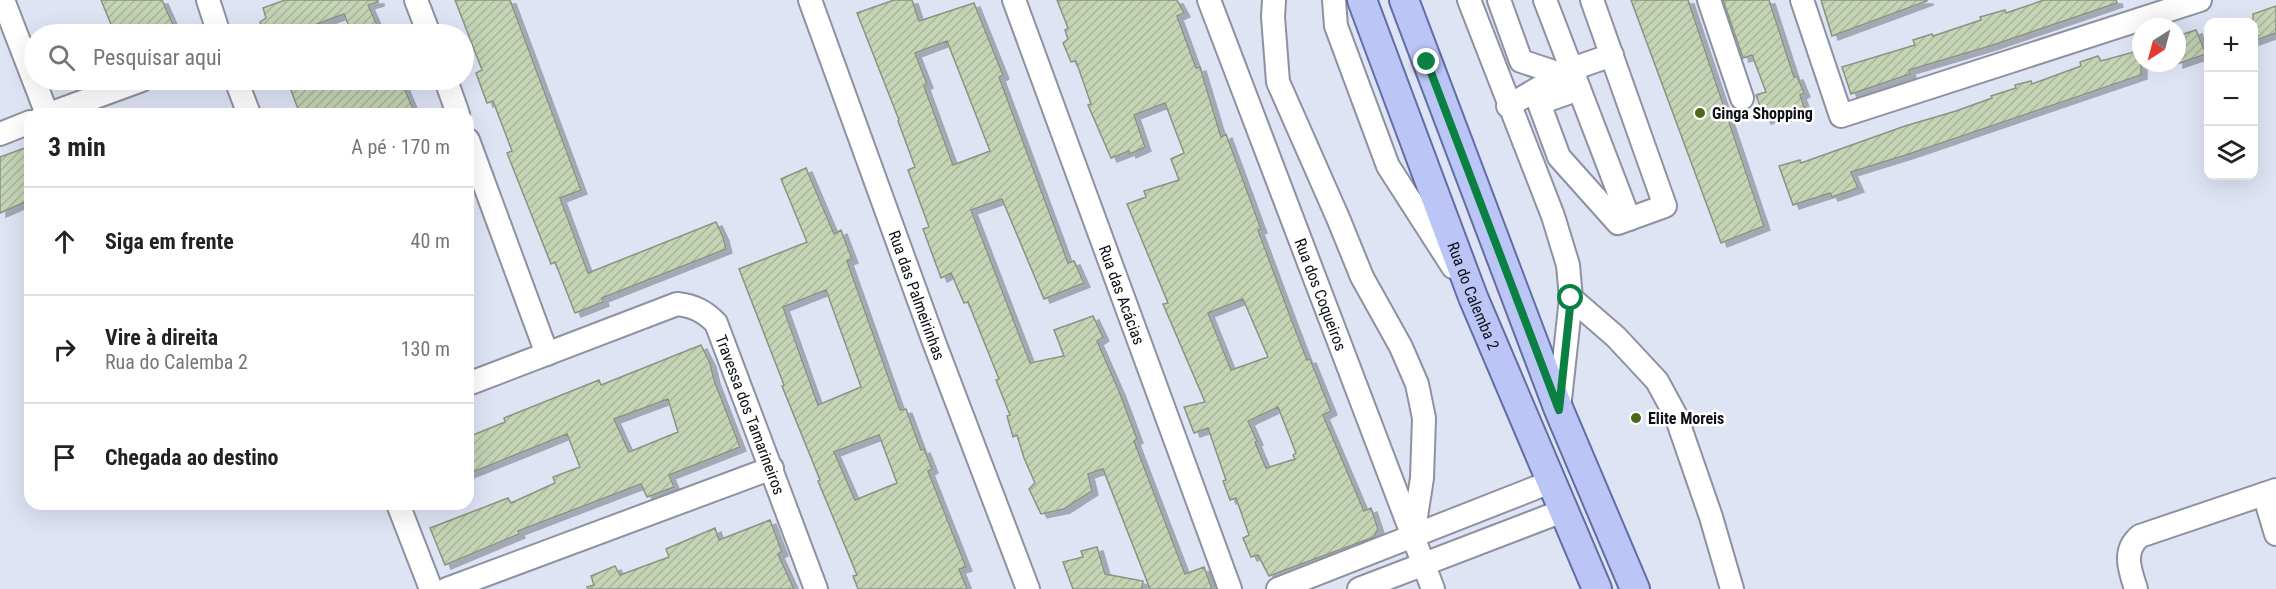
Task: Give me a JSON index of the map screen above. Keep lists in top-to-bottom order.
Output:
{
  "streets": {
    "main road": ["Rua do Calemba 2"],
    "street": [
      "Rua das Acácias",
      "Rua dos Coqueiros",
      "Rua das Palmeirinhas",
      "Travessa dos Tamarineiros"
    ]
  },
  "places": ["Ginga Shopping", "Elite Moreis"],
  "north": "bottom left",
  "page": {
    "map_buttons": ["+", "−"],
    "search": "Pesquisar aqui",
    "heading": ["3 min", "A pé · 170 m"],
    "list": [
      ["Siga em frente", "40 m"],
      ["Vire à direita", "Rua do Calemba 2", "130 m"],
      "Chegada ao destino"
    ]
  }
}
